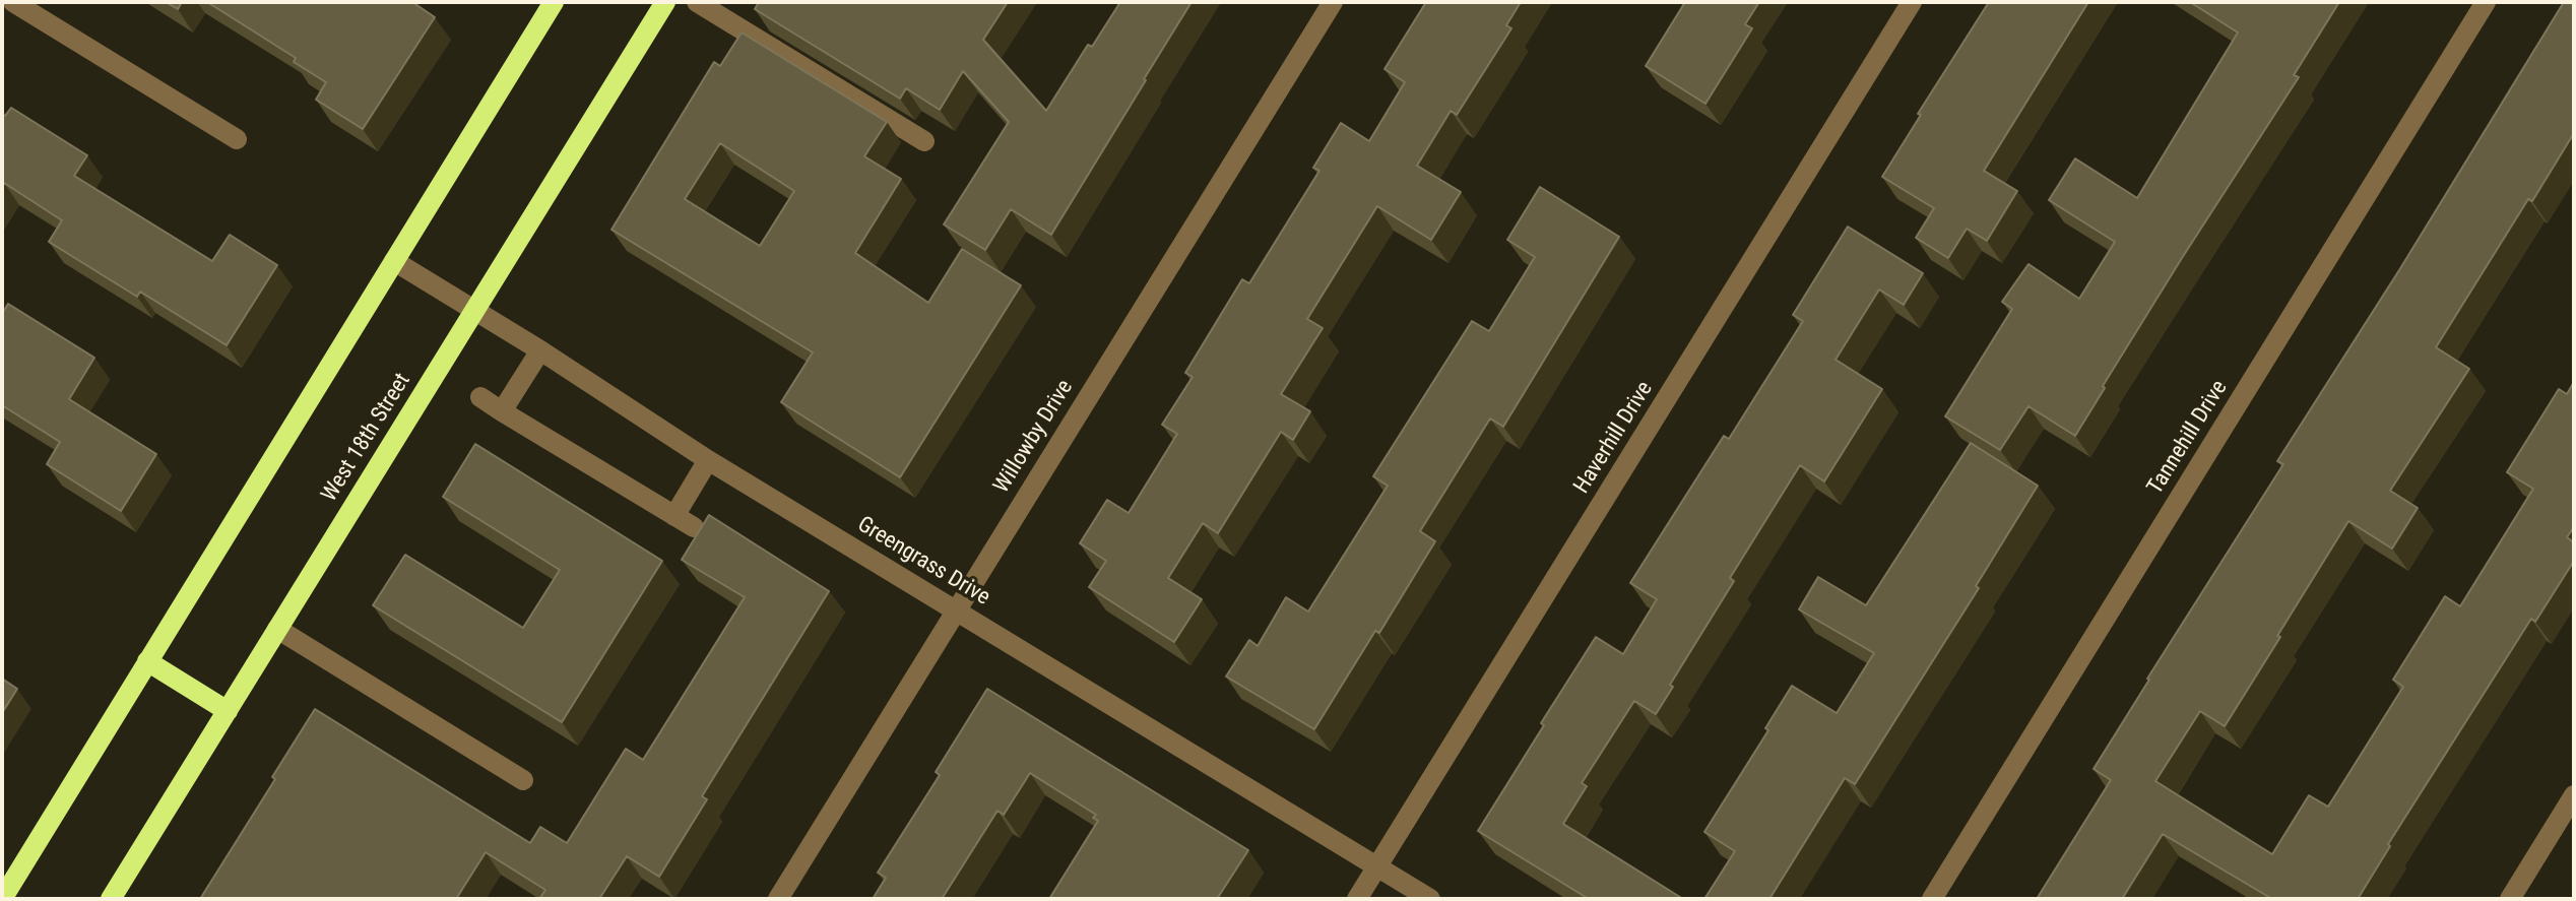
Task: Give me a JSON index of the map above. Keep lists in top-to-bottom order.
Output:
{
  "streets": {
    "main road": ["West 18th Street"],
    "street": [
      "Willowby Drive",
      "Haverhill Drive",
      "Tannehill Drive",
      "Greengrass Drive"
    ]
  },
  "crossings": [
    ["Willowby Drive", "Greengrass Drive"],
    ["West 18th Street", "Greengrass Drive"],
    ["Haverhill Drive", "Greengrass Drive"]
  ]
}
